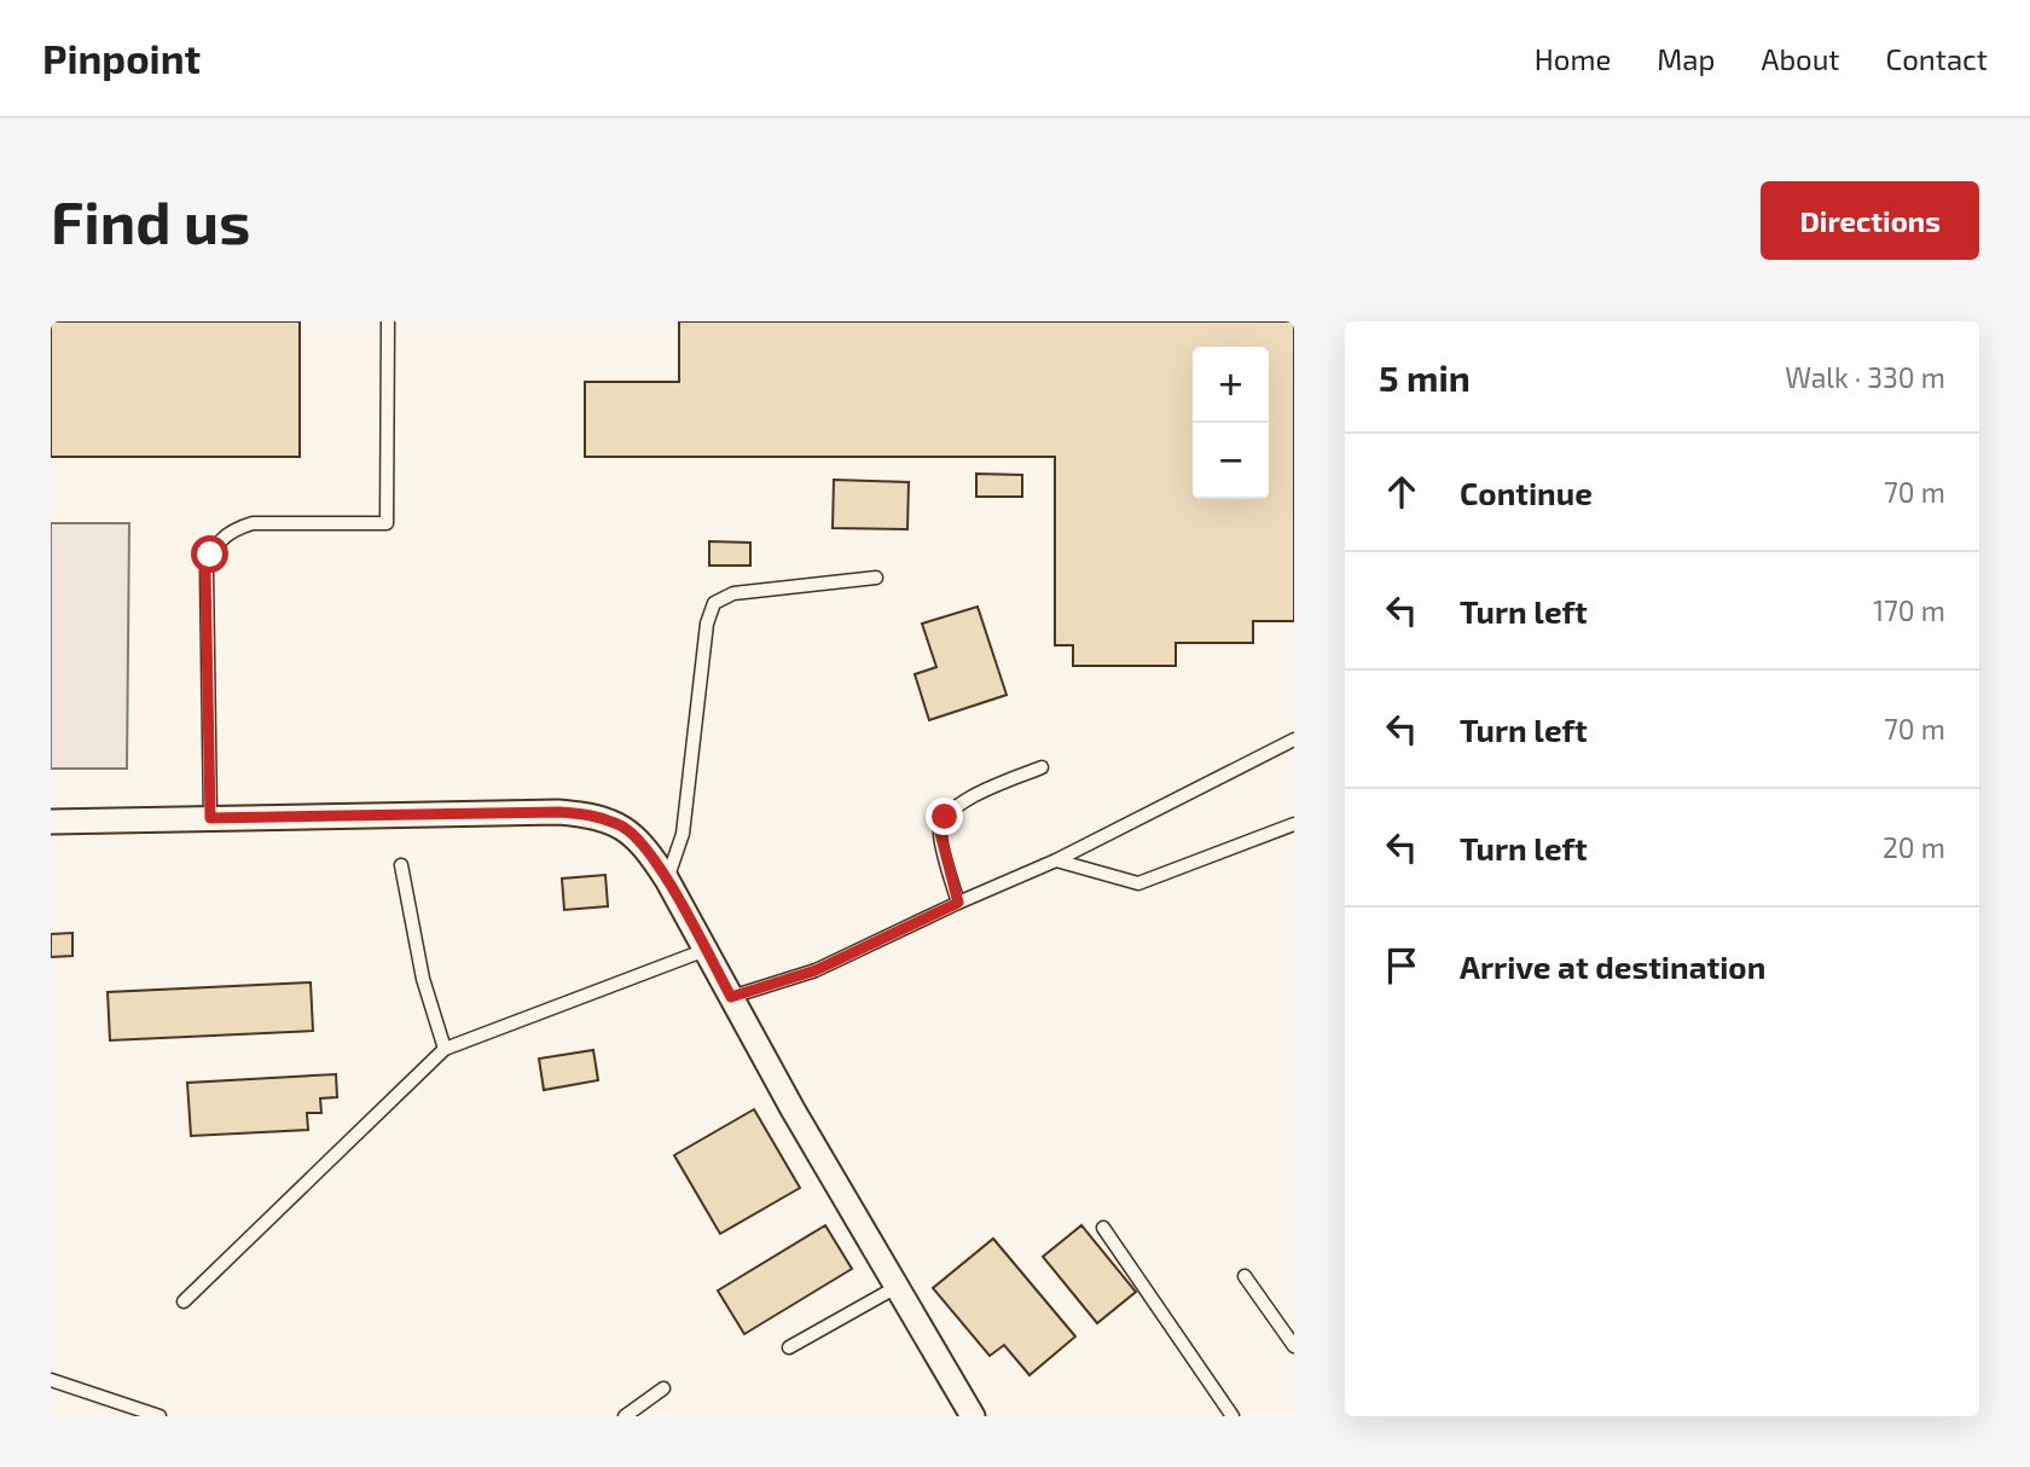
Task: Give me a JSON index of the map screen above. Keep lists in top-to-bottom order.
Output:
{
  "page": {
    "header": "Pinpoint",
    "nav": [
      "Home",
      "Map",
      "About",
      "Contact"
    ],
    "buttons": "Directions",
    "title": "Find us",
    "heading": ["5 min", "Walk · 330 m"],
    "map_buttons": ["+", "−"],
    "list": [
      ["Continue", "70 m"],
      ["Turn left", "170 m"],
      ["Turn left", "70 m"],
      ["Turn left", "20 m"],
      "Arrive at destination"
    ]
  }
}
